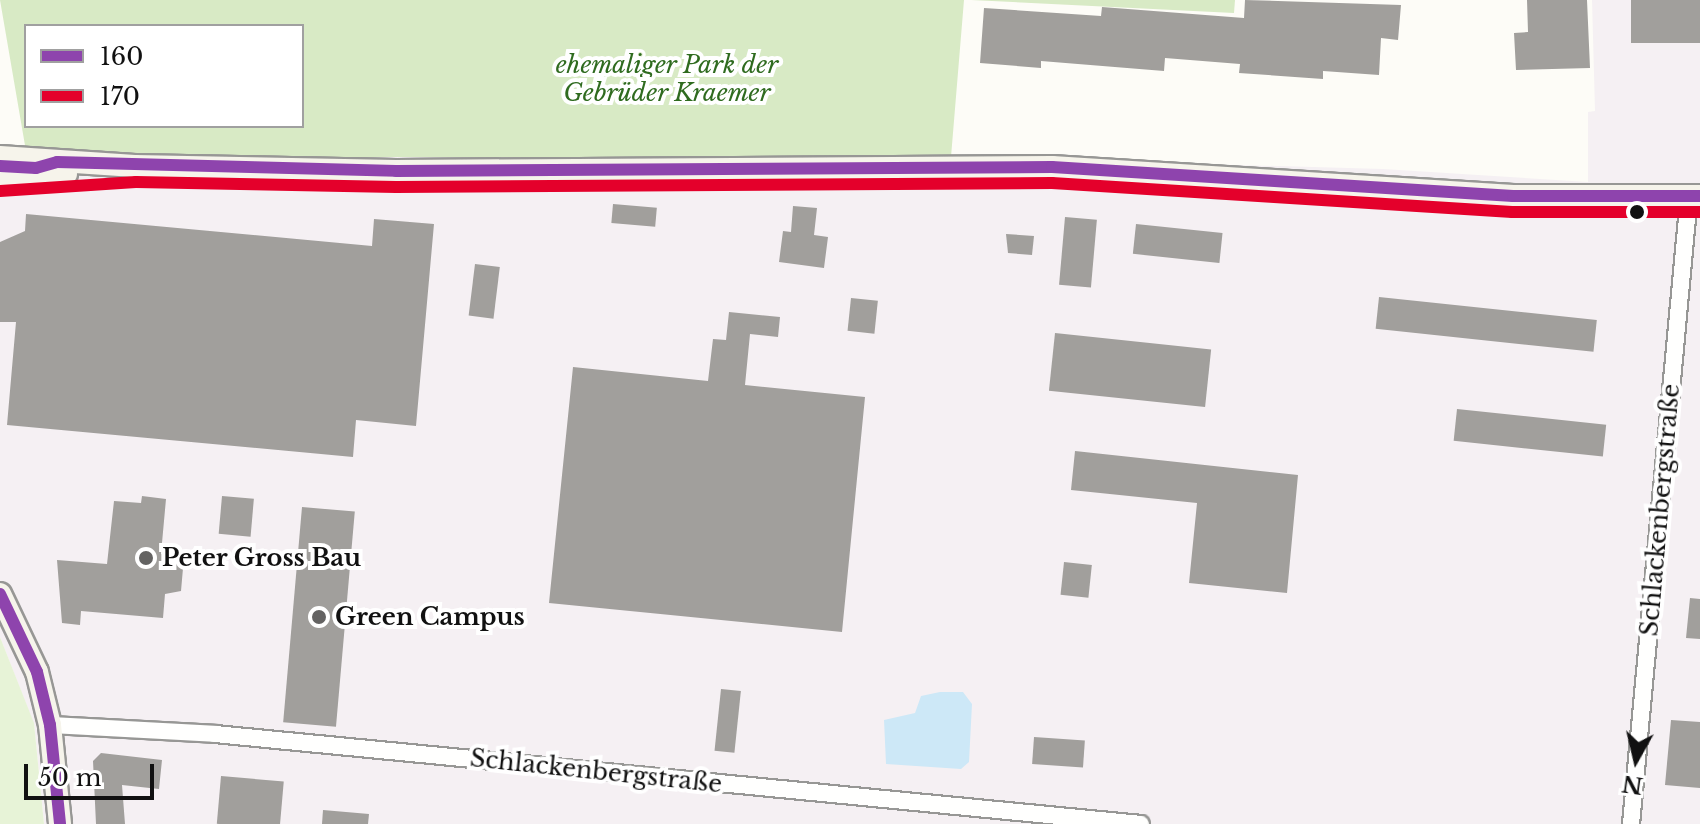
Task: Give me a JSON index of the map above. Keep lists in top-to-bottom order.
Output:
{
  "streets": {
    "street": ["Schlackenbergstraße"]
  },
  "parks": ["ehemaliger Park der Gebrüder Kraemer"],
  "places": ["Peter Gross Bau", "Green Campus"],
  "lines": ["transit line 160", "transit line 170"],
  "legend": ["160", "170"],
  "scale_bar": "50 m",
  "north": "bottom"
}
